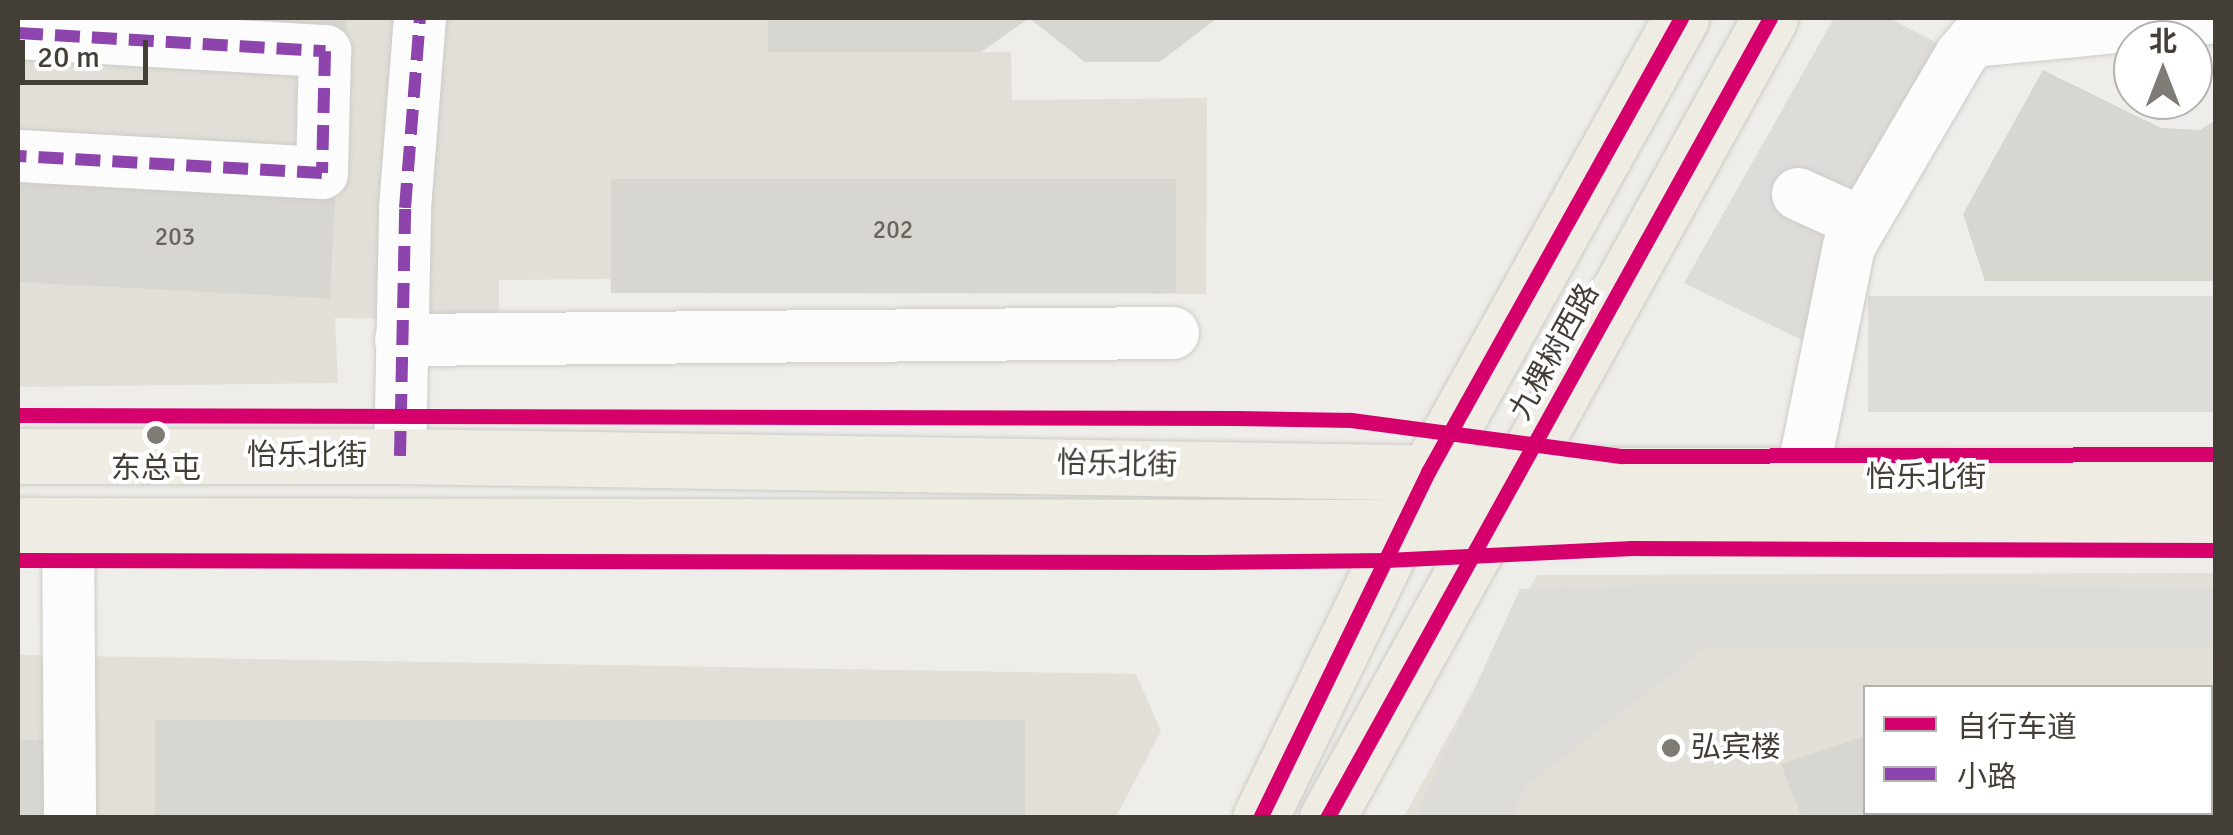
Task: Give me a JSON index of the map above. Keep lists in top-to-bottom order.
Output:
{
  "streets": {
    "main road": ["九棵树西路", "怡乐北街"]
  },
  "crossings": [
    ["九棵树西路", "怡乐北街"]
  ],
  "places": ["东总屯", "弘宾楼"],
  "house_numbers": ["202", "203"],
  "legend": ["自行车道", "小路"],
  "scale_bar": "20 m",
  "north": "top"
}
